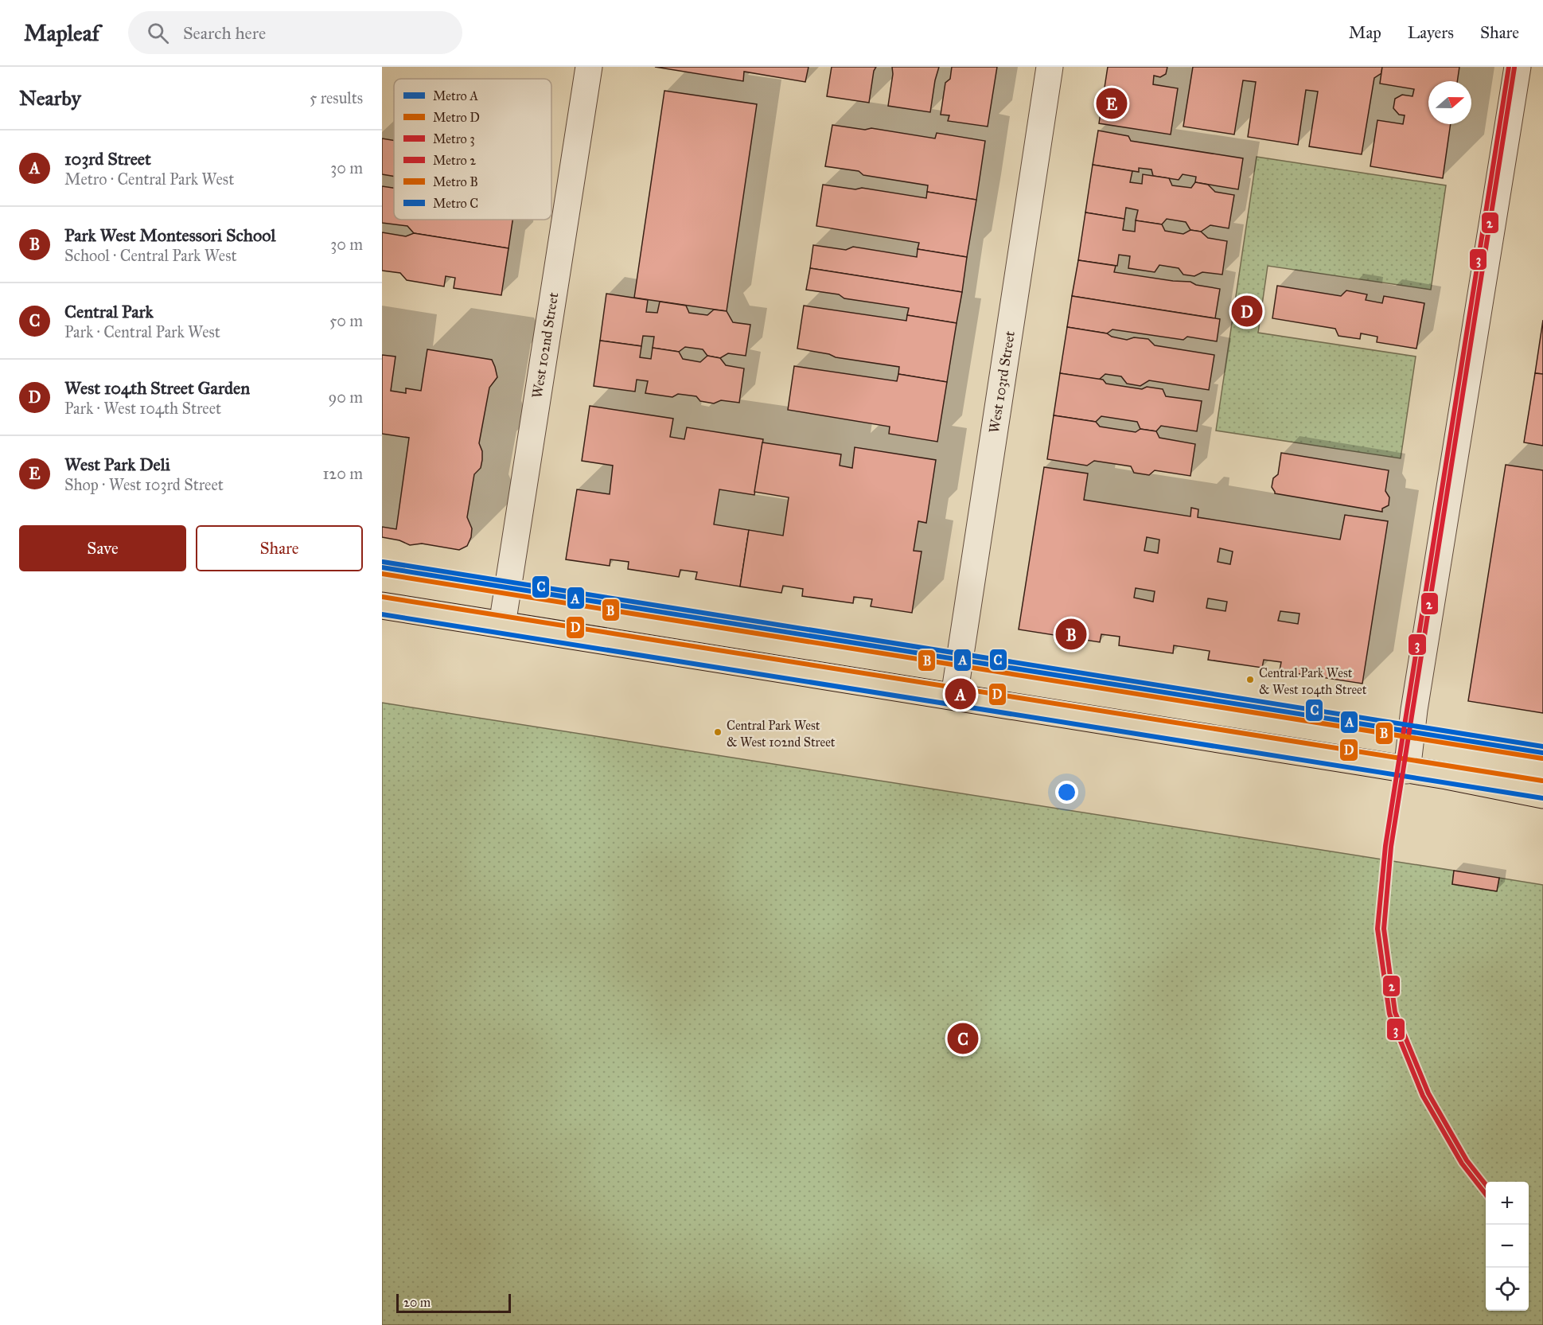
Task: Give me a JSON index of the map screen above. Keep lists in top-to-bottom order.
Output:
{
  "streets": {
    "street": ["West 102nd Street", "West 103rd Street"]
  },
  "places": ["Central Park West & West 104th Street", "Central Park West & West 102nd Street"],
  "lines": [
    "metro line 3",
    "metro line 2",
    "metro line C",
    "metro line A",
    "metro line B",
    "metro line D"
  ],
  "legend": [
    "Metro A",
    "Metro D",
    "Metro 3",
    "Metro 2",
    "Metro B",
    "Metro C"
  ],
  "scale_bar": "20 m",
  "north": "right",
  "page": {
    "header": "Mapleaf",
    "search": "Search here",
    "nav": ["Map", "Layers", "Share"],
    "heading": ["Nearby", "5 results"],
    "pins": [
      "E",
      "D",
      "B",
      "A",
      "C"
    ],
    "list": [
      {
        "mark": "A",
        "name": "103rd Street",
        "note": "Metro · Central Park West",
        "value": "30 m"
      },
      {
        "mark": "B",
        "name": "Park West Montessori School",
        "note": "School · Central Park West",
        "value": "30 m"
      },
      {
        "mark": "C",
        "name": "Central Park",
        "note": "Park · Central Park West",
        "value": "50 m"
      },
      {
        "mark": "D",
        "name": "West 104th Street Garden",
        "note": "Park · West 104th Street",
        "value": "90 m"
      },
      {
        "mark": "E",
        "name": "West Park Deli",
        "note": "Shop · West 103rd Street",
        "value": "120 m"
      }
    ],
    "buttons": ["Save", "Share"],
    "map_buttons": ["+", "−"],
    "scale": "20 m"
  }
}
